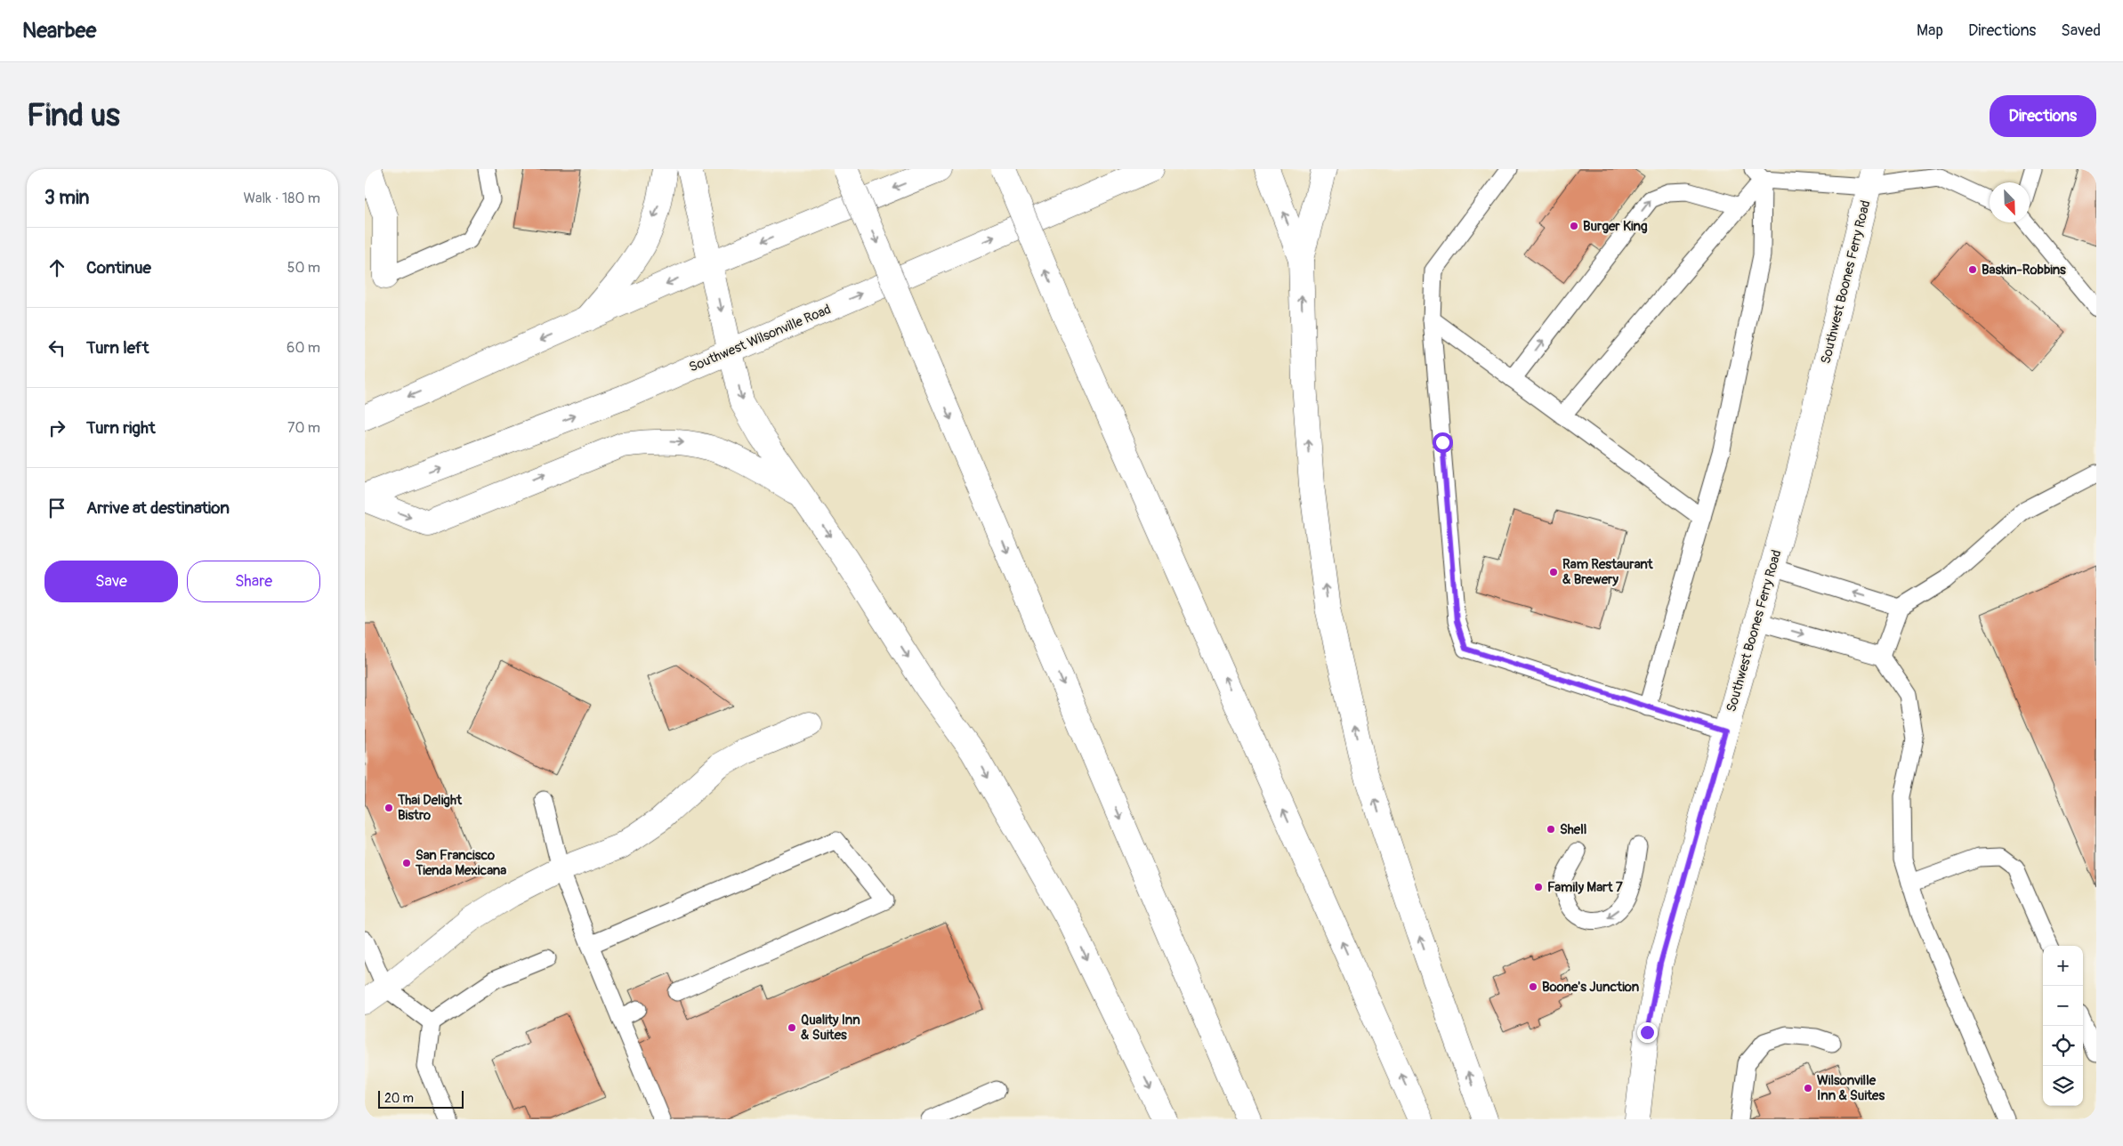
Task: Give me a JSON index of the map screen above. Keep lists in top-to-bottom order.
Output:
{
  "streets": {
    "main road": ["Southwest Boones Ferry Road", "Southwest Wilsonville Road"]
  },
  "places": [
    "Burger King",
    "Baskin-Robbins",
    "Ram Restaurant & Brewery",
    "Thai Delight Bistro",
    "Shell",
    "San Francisco Tienda Mexicana",
    "Family Mart 7",
    "Boone's Junction",
    "Quality Inn & Suites",
    "Wilsonville Inn & Suites"
  ],
  "scale_bar": "20 m",
  "north": "bottom right",
  "page": {
    "header": "Nearbee",
    "nav": ["Map", "Directions", "Saved"],
    "buttons": [
      "Directions",
      ["Save", "Share"]
    ],
    "title": "Find us",
    "heading": ["3 min", "Walk · 180 m"],
    "list": [
      ["Continue", "50 m"],
      ["Turn left", "60 m"],
      ["Turn right", "70 m"],
      "Arrive at destination"
    ],
    "map_buttons": ["+", "−"],
    "scale": "20 m"
  }
}
